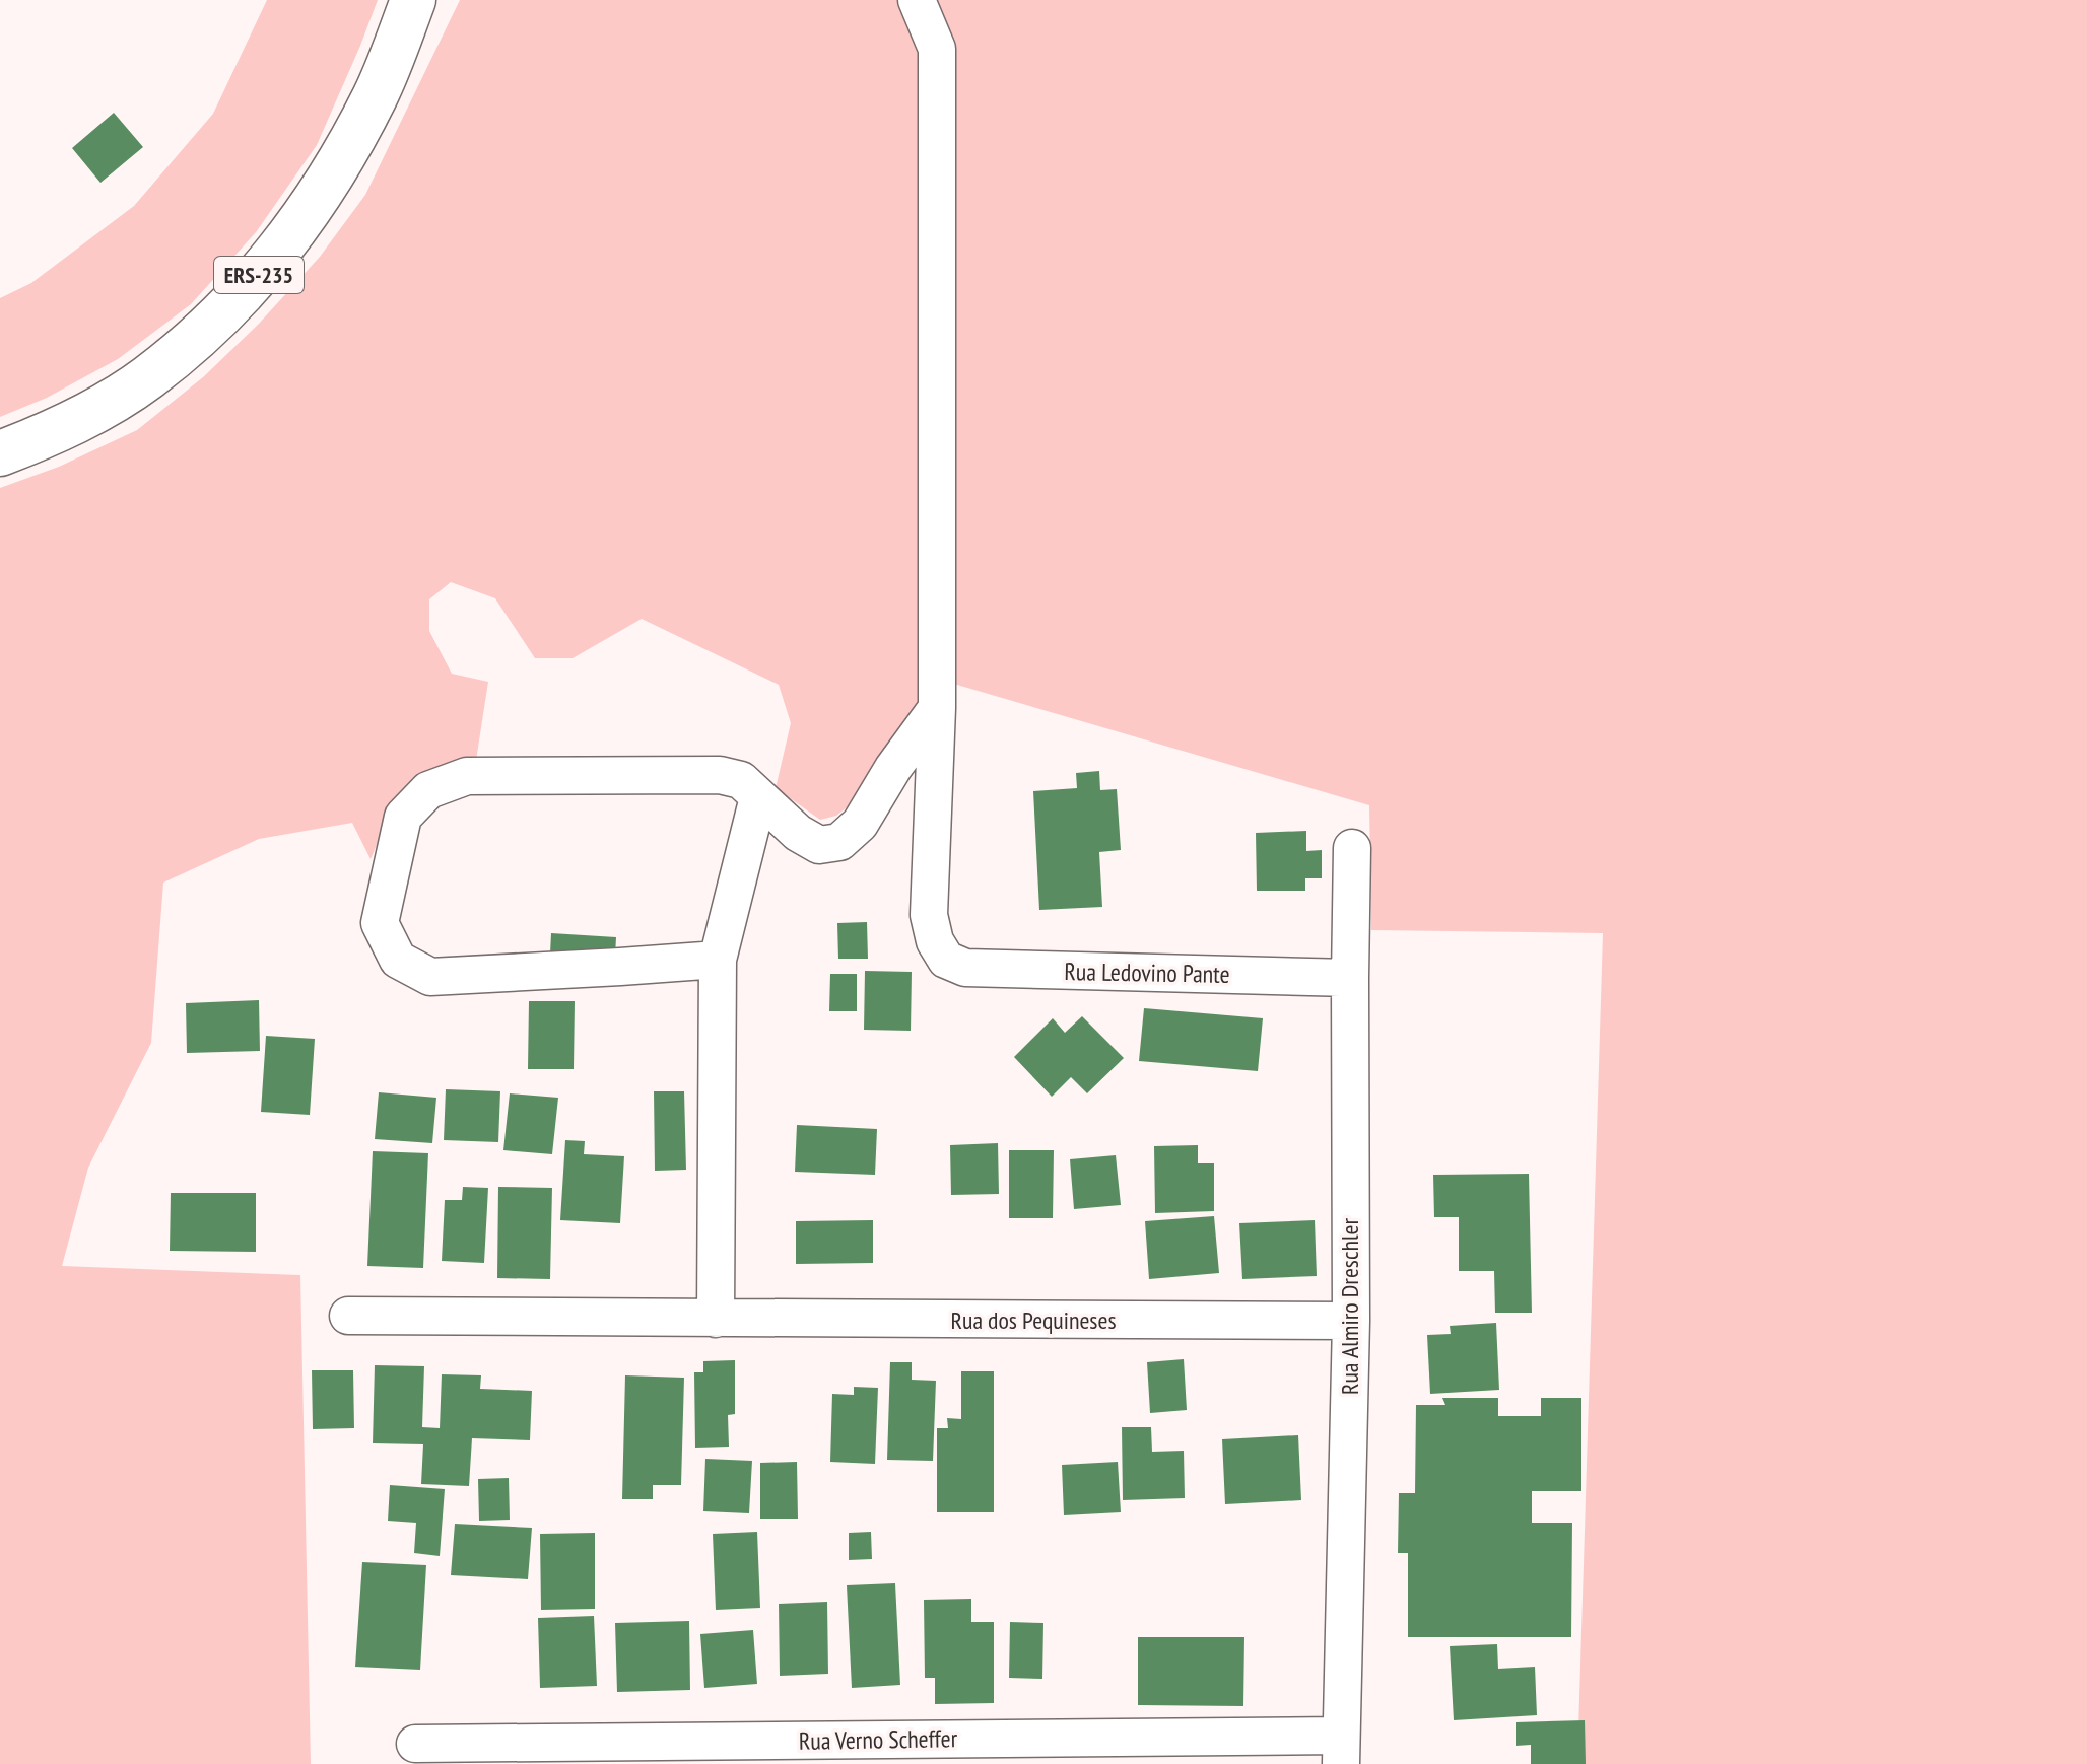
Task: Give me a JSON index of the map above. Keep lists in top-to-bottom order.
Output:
{
  "streets": {
    "main road": ["ERS-235"],
    "street": [
      "Rua Ledovino Pante",
      "Rua Almiro Dreschler",
      "Rua dos Pequineses",
      "Rua Verno Scheffer"
    ]
  },
  "crossings": [
    ["Rua Ledovino Pante", "Rua Almiro Dreschler"],
    ["Rua Almiro Dreschler", "Rua dos Pequineses"],
    ["Rua Almiro Dreschler", "Rua Verno Scheffer"]
  ]
}
